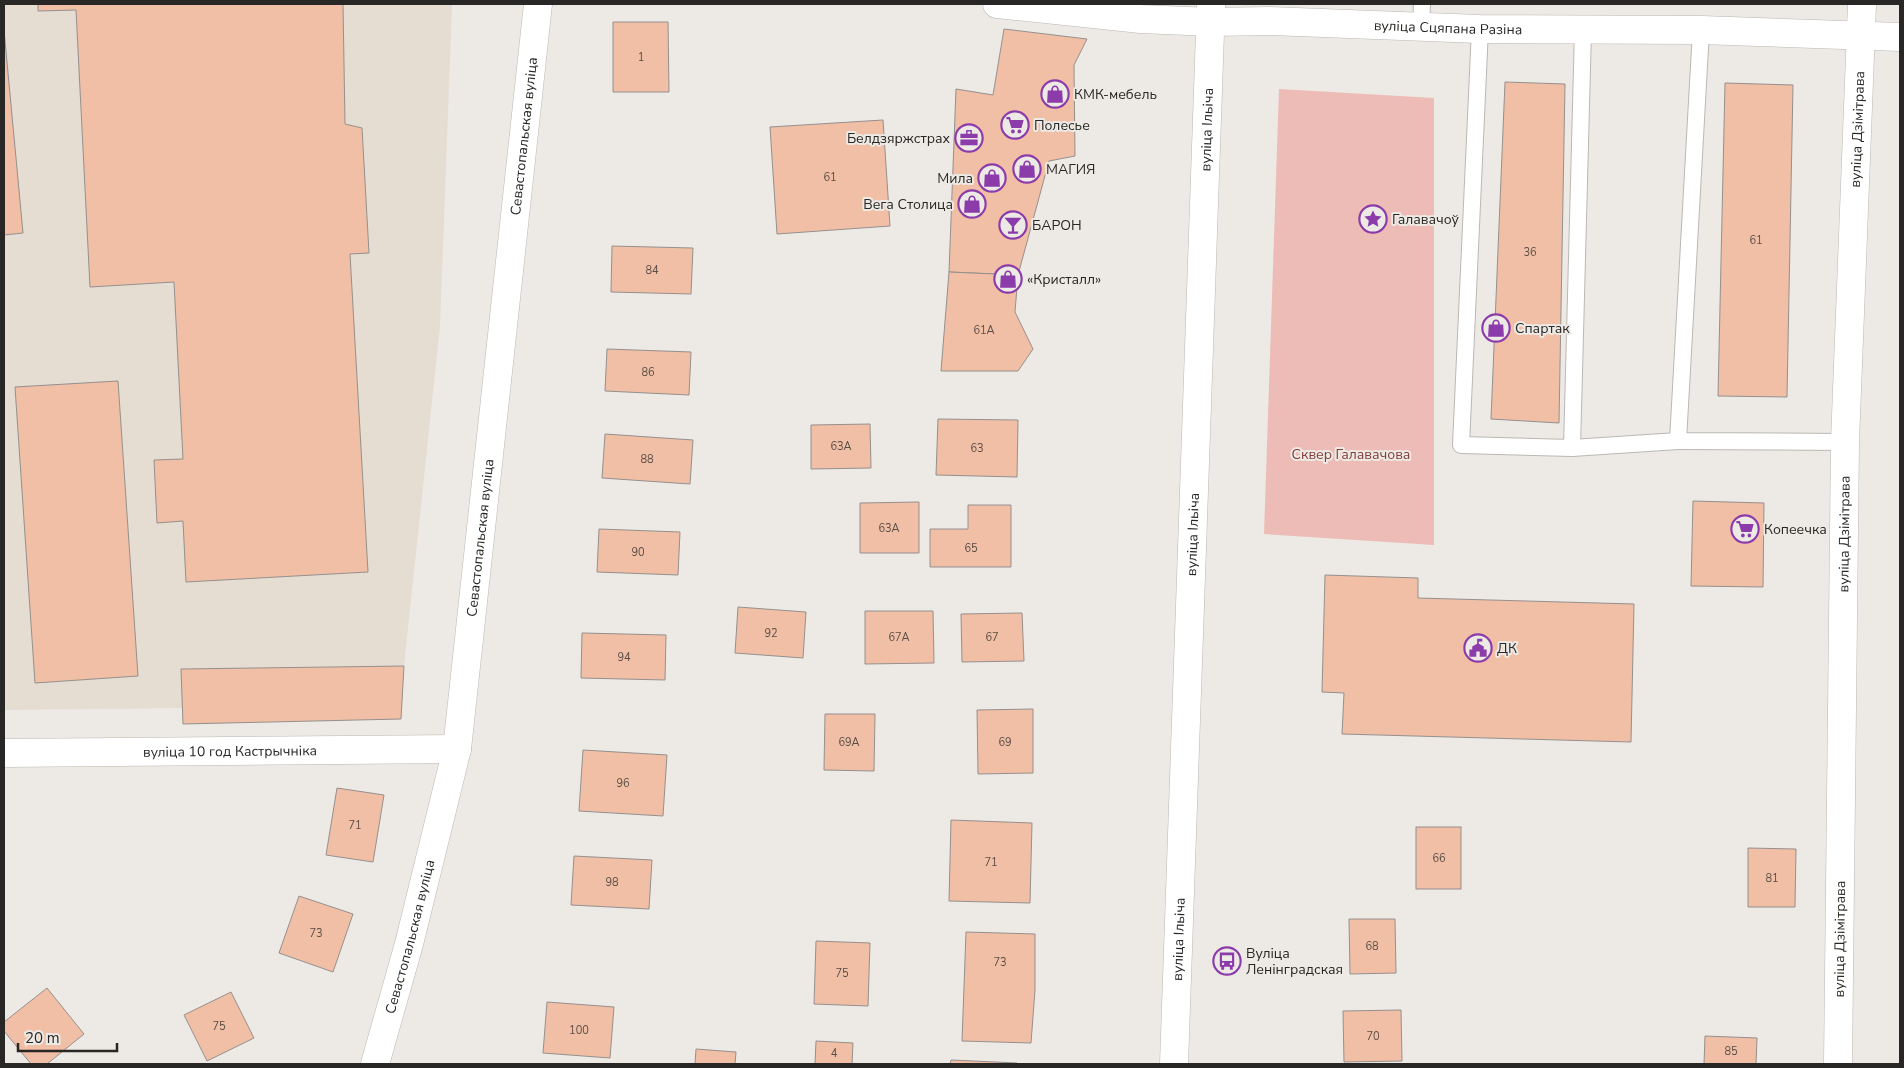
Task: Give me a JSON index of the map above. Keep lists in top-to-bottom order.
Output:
{
  "streets": {
    "street": [
      "вуліца Сцяпана Разіна",
      "вуліца Ільіча",
      "вуліца Дзімітрава",
      "Севастопальская вуліца",
      "вуліца 10 год Кастрычніка"
    ]
  },
  "crossings": [
    ["вуліца Сцяпана Разіна", "вуліца Ільіча"],
    ["вуліца Сцяпана Разіна", "вуліца Дзімітрава"],
    ["Севастопальская вуліца", "вуліца 10 год Кастрычніка"]
  ],
  "parks": ["Сквер Галавачова"],
  "places": {
    "shop": [
      "КМК-мебель",
      "МАГИЯ",
      "Мила",
      "Вега Столица",
      "«Кристалл»",
      "Спартак"
    ],
    "supermarket": ["Полесье", "Копеечка"],
    "office": ["Белдзяржстрах"],
    "place": ["Галавачоў"],
    "bar": ["БАРОН"],
    "public building": ["ДК"],
    "bus stop": ["Вуліца Ленінградская"]
  },
  "house_numbers": [
    "1",
    "61",
    "61",
    "36",
    "84",
    "61А",
    "86",
    "63А",
    "63",
    "88",
    "63А",
    "65",
    "90",
    "92",
    "67А",
    "67",
    "94",
    "69А",
    "69",
    "96",
    "71",
    "66",
    "71",
    "81",
    "98",
    "73",
    "68",
    "73",
    "75",
    "75",
    "100",
    "70",
    "85",
    "4"
  ],
  "scale_bar": "20 m"
}
